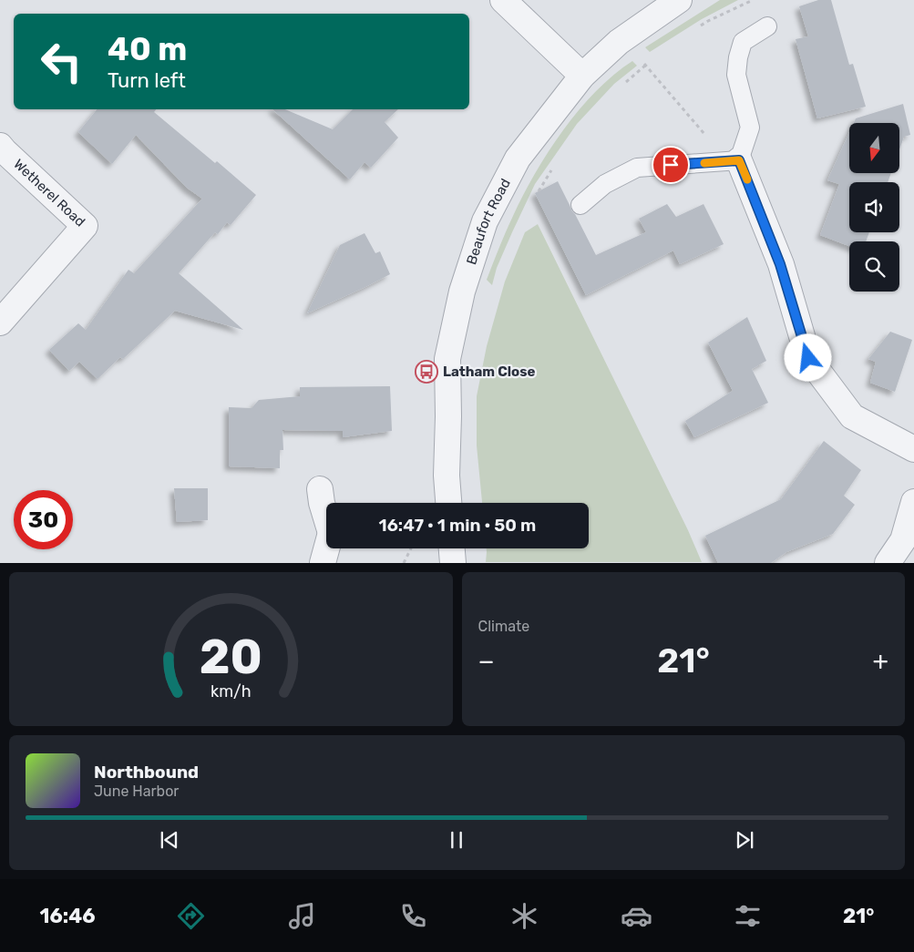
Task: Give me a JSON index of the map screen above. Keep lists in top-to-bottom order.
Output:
{
  "streets": {
    "street": ["Wetherel Road", "Beaufort Road"]
  },
  "places": {
    "bus stop": ["Latham Close"]
  },
  "north": "bottom",
  "page": {
    "turn": ["40 m", "Turn left"],
    "limit": "30",
    "trip": "16:47 · 1 min · 50 m",
    "tile": "Climate",
    "heat": ["−", "21°", "+"],
    "song": ["Northbound", "June Harbor"],
    "tabs": ["16:46", "21°"],
    "gauge": ["20", "km/h"]
  }
}
